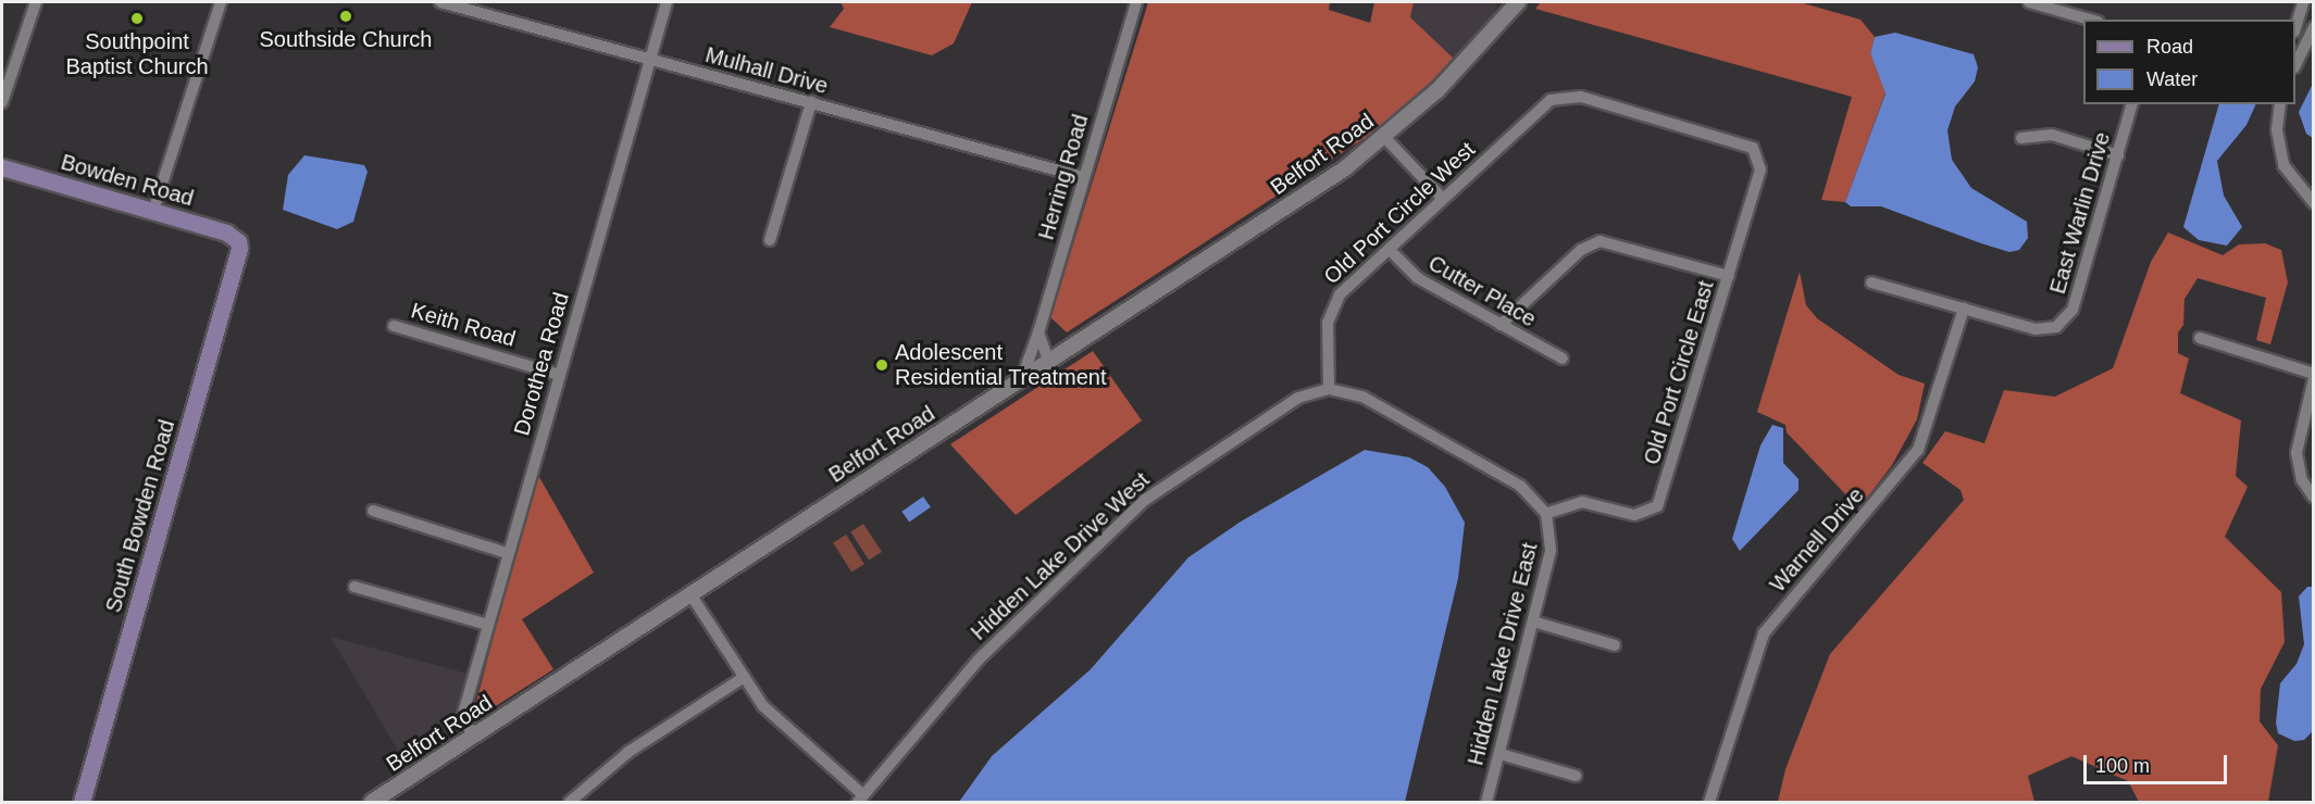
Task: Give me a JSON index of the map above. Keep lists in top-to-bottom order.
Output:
{
  "streets": {
    "main road": ["Bowden Road", "South Bowden Road"],
    "street": [
      "Mulhall Drive",
      "Belfort Road",
      "Herring Road",
      "Old Port Circle West",
      "East Warlin Drive",
      "Cutter Place",
      "Keith Road",
      "Dorothea Road",
      "Old Port Circle East",
      "Warnell Drive",
      "Hidden Lake Drive West",
      "Hidden Lake Drive East"
    ]
  },
  "crossings": [
    ["Mulhall Drive", "Herring Road"],
    ["Mulhall Drive", "Dorothea Road"],
    ["Belfort Road", "Herring Road"],
    ["Belfort Road", "Dorothea Road"],
    ["Bowden Road", "South Bowden Road"],
    ["Old Port Circle West", "Cutter Place"],
    ["Old Port Circle West", "Old Port Circle East"],
    ["Old Port Circle West", "Hidden Lake Drive West"],
    ["East Warlin Drive", "Warnell Drive"],
    ["Keith Road", "Dorothea Road"],
    ["Old Port Circle East", "Hidden Lake Drive East"]
  ],
  "places": ["Southside Church", "Southpoint Baptist Church", "Adolescent Residential Treatment"],
  "legend": ["Road", "Water"],
  "scale_bar": "100 m"
}
